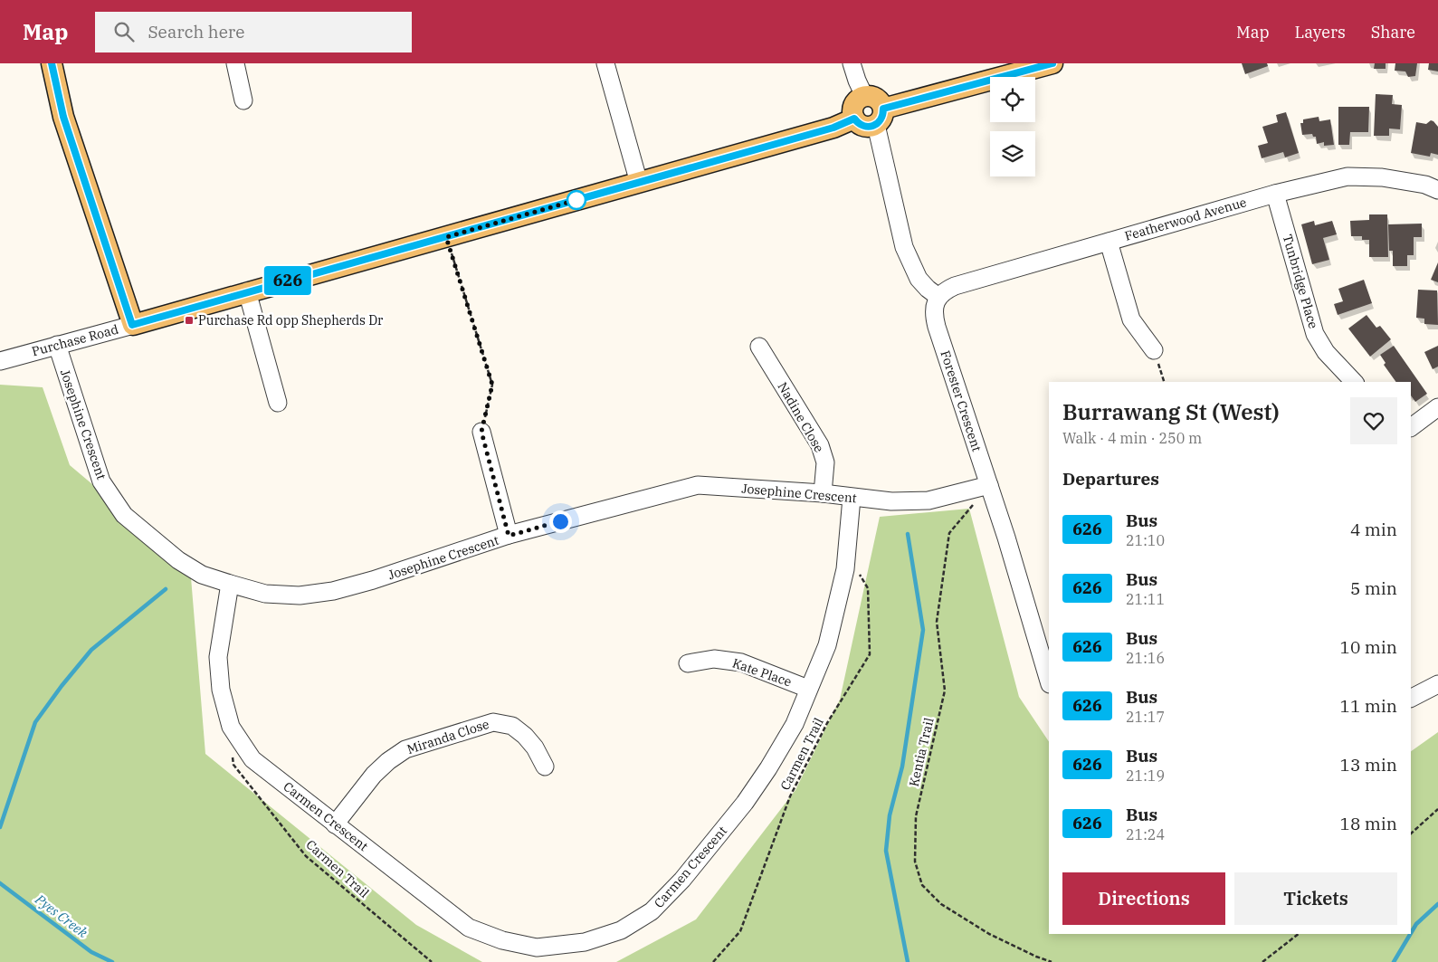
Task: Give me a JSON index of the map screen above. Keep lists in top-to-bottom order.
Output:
{
  "streets": {
    "main road": ["Purchase Road"],
    "street": [
      "Featherwood Avenue",
      "Tunbridge Place",
      "Forester Crescent",
      "Nadine Close",
      "Josephine Crescent",
      "Kate Place",
      "Miranda Close",
      "Carmen Crescent"
    ],
    "path": ["Kentia Trail", "Carmen Trail"]
  },
  "crossings": [
    ["Featherwood Avenue", "Tunbridge Place"],
    ["Featherwood Avenue", "Forester Crescent"],
    ["Purchase Road", "Josephine Crescent"],
    ["Forester Crescent", "Josephine Crescent"],
    ["Forester Crescent", "Kentia Trail"],
    ["Nadine Close", "Josephine Crescent"],
    ["Josephine Crescent", "Kentia Trail"],
    ["Josephine Crescent", "Carmen Crescent"],
    ["Kate Place", "Carmen Crescent"],
    ["Miranda Close", "Carmen Crescent"],
    ["Carmen Trail", "Carmen Crescent"]
  ],
  "water": ["Pyes Creek"],
  "places": {
    "transit": ["Purchase Rd opp Shepherds Dr"]
  },
  "lines": ["bus line 626"],
  "page": {
    "header": "Map",
    "search": "Search here",
    "nav": ["Map", "Layers", "Share"],
    "on_map": "626",
    "heading": [
      ["Burrawang St (West)", "Walk · 4 min · 250 m"],
      "Departures"
    ],
    "list": [
      {
        "mark": "626",
        "name": "Bus",
        "note": "21:10",
        "value": "4 min"
      },
      {
        "mark": "626",
        "name": "Bus",
        "note": "21:11",
        "value": "5 min"
      },
      {
        "mark": "626",
        "name": "Bus",
        "note": "21:16",
        "value": "10 min"
      },
      {
        "mark": "626",
        "name": "Bus",
        "note": "21:17",
        "value": "11 min"
      },
      {
        "mark": "626",
        "name": "Bus",
        "note": "21:19",
        "value": "13 min"
      },
      {
        "mark": "626",
        "name": "Bus",
        "note": "21:24",
        "value": "18 min"
      }
    ],
    "buttons": ["Directions", "Tickets"]
  }
}
